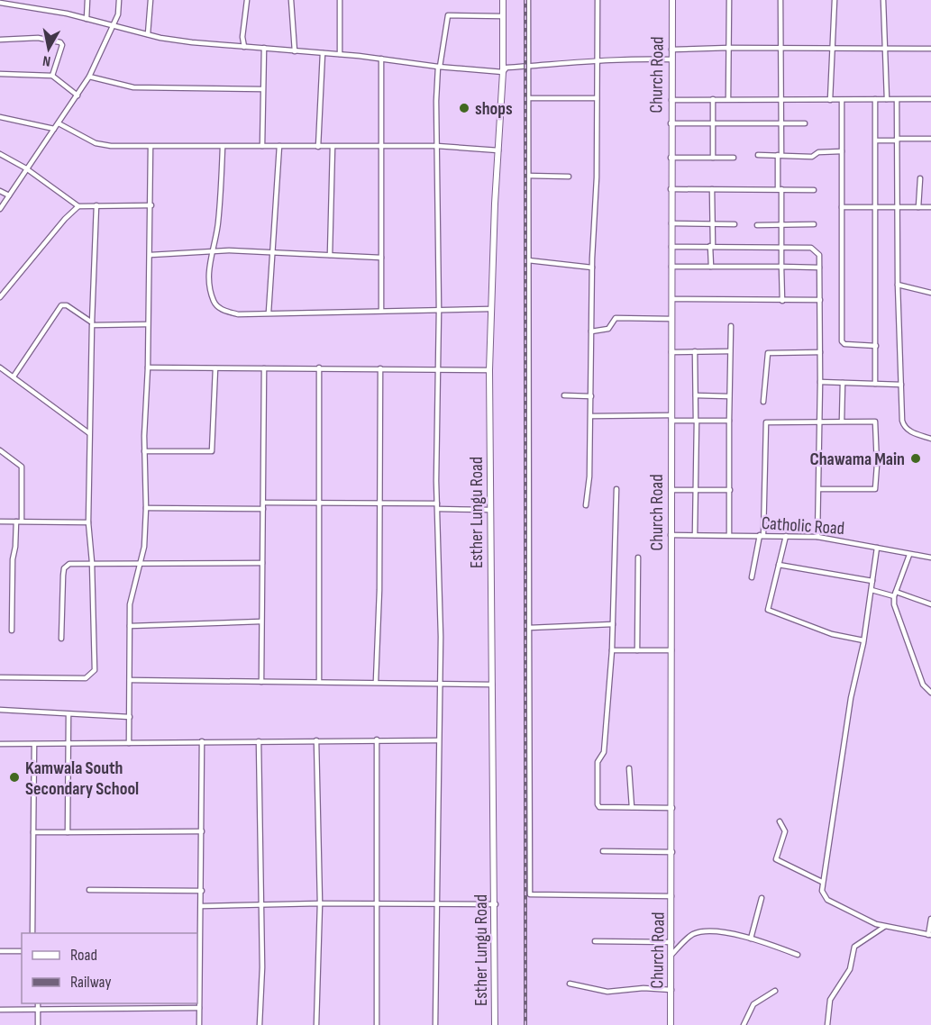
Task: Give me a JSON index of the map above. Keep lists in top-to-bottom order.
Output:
{
  "streets": {
    "street": ["Church Road", "Esther Lungu Road", "Catholic Road"]
  },
  "crossings": [
    ["Church Road", "Catholic Road"]
  ],
  "places": ["shops", "Chawama Main", "Kamwala South Secondary School"],
  "legend": ["Road", "Railway"],
  "north": "bottom"
}
